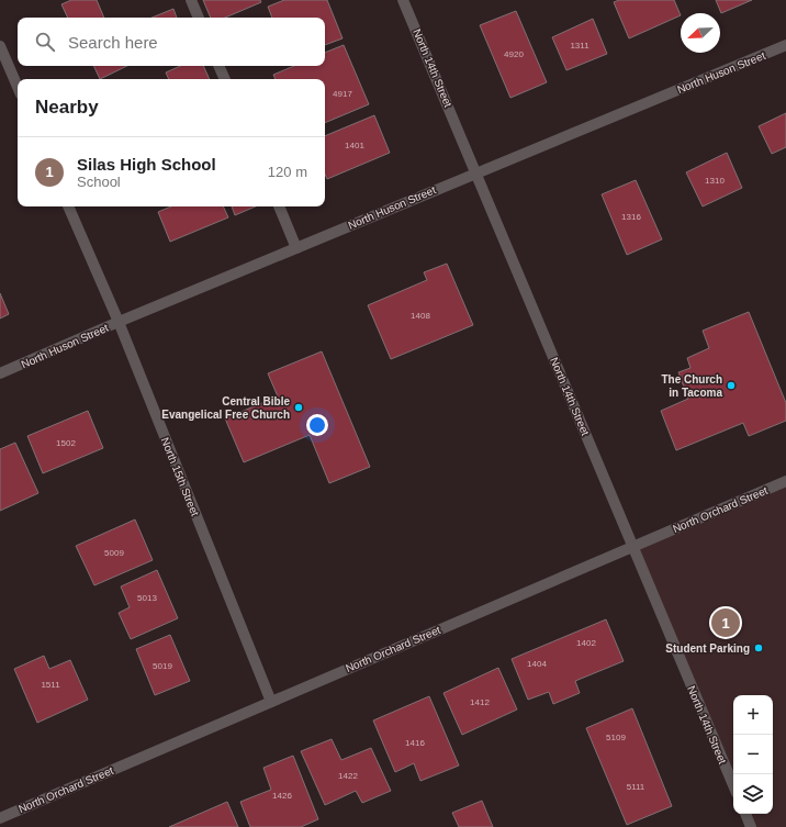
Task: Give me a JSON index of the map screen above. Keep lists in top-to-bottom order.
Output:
{
  "streets": {
    "street": [
      "North 14th Street",
      "North Huson Street",
      "North 15th Street",
      "North Orchard Street"
    ]
  },
  "crossings": [
    ["North 14th Street", "North Huson Street"],
    ["North 14th Street", "North Orchard Street"],
    ["North Huson Street", "North 15th Street"],
    ["North 15th Street", "North Orchard Street"]
  ],
  "places": ["The Church in Tacoma", "Central Bible Evangelical Free Church", "Student Parking"],
  "house_numbers": [
    "1311",
    "4920",
    "4917",
    "1401",
    "1310",
    "1316",
    "1408",
    "1502",
    "5009",
    "5013",
    "1402",
    "1404",
    "5019",
    "1511",
    "1412",
    "5109",
    "1416",
    "1422",
    "5111",
    "1426"
  ],
  "north": "bottom left",
  "page": {
    "search": "Search here",
    "heading": "Nearby",
    "list": [
      {
        "mark": "1",
        "name": "Silas High School",
        "note": "School",
        "value": "120 m"
      }
    ],
    "pins": "1",
    "map_buttons": ["+", "−"]
  }
}
